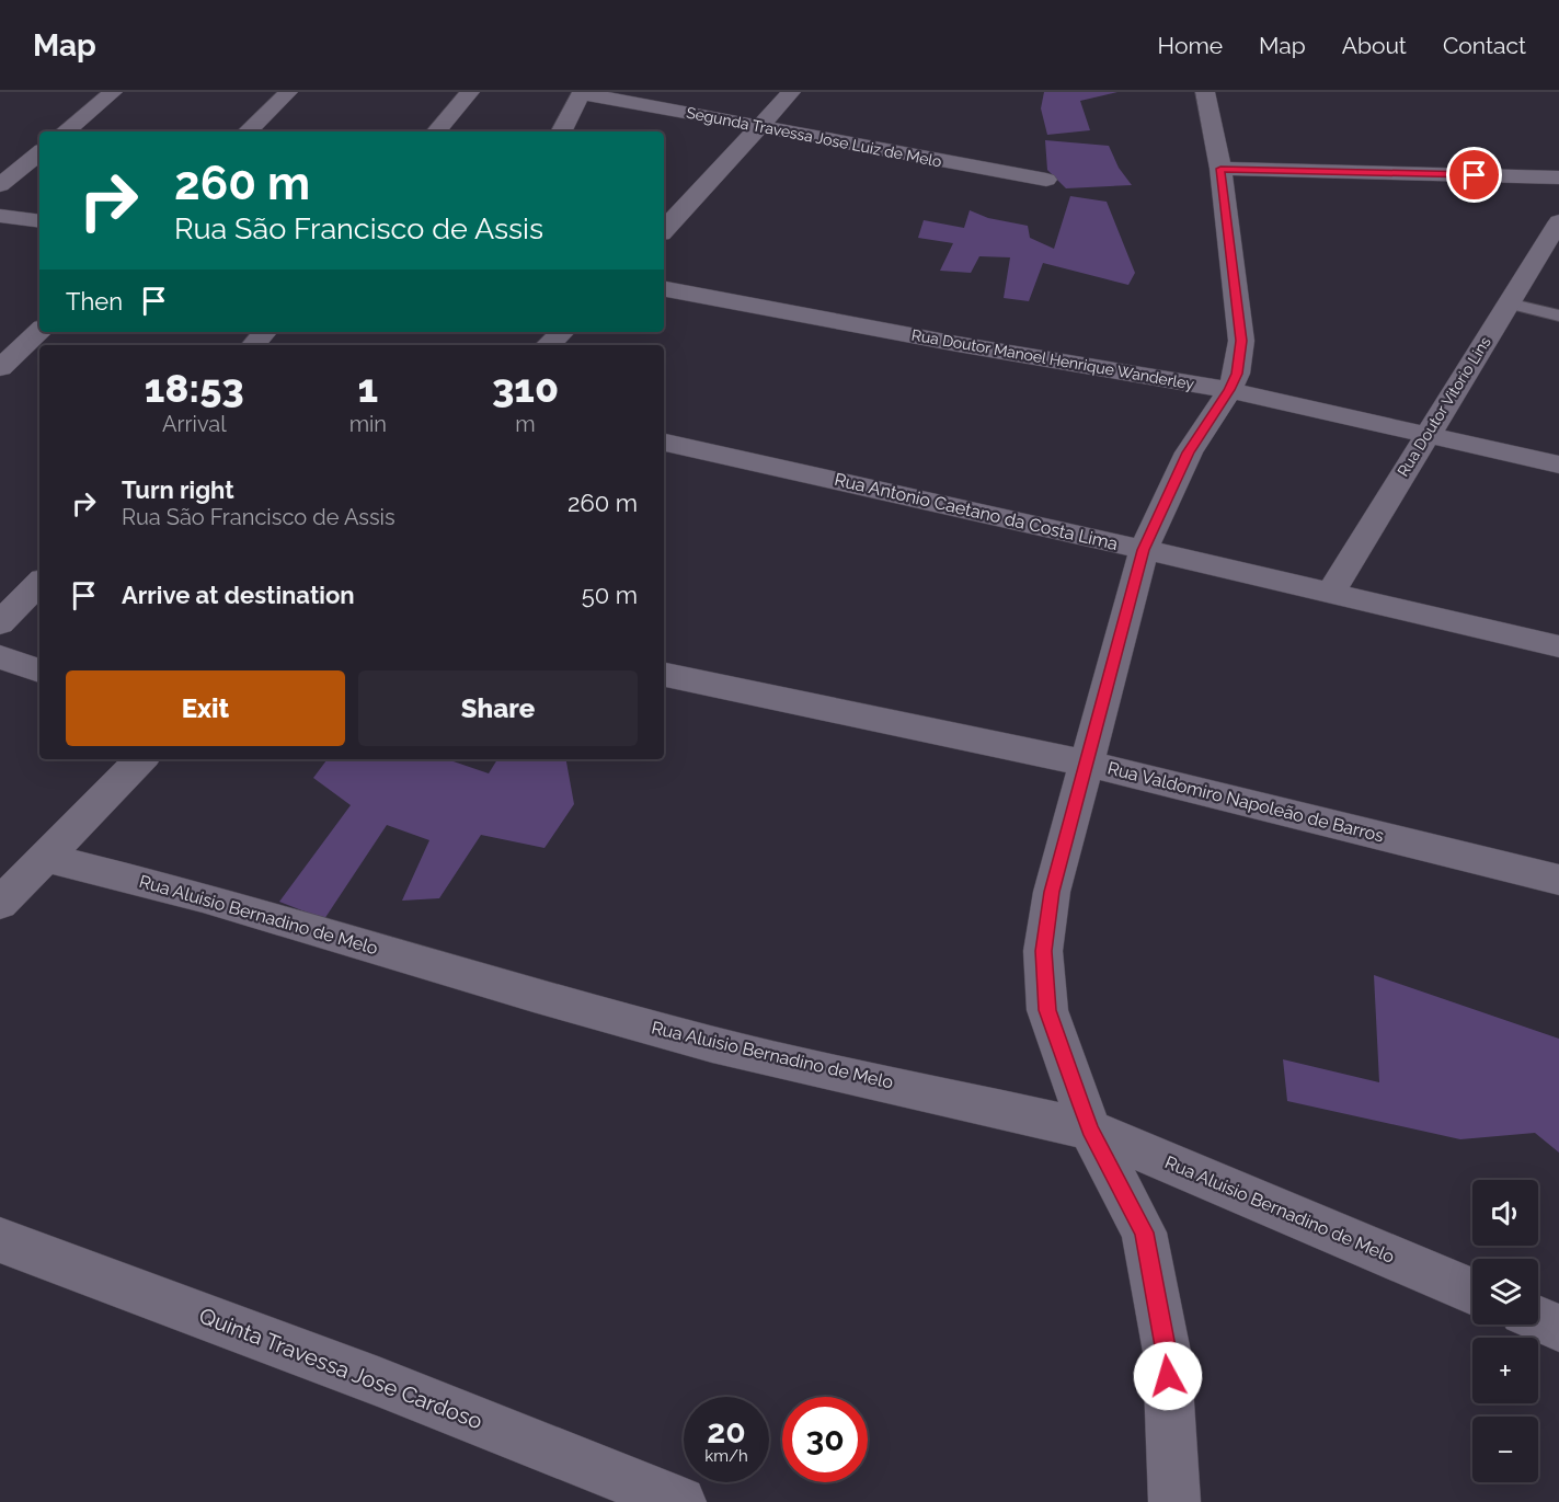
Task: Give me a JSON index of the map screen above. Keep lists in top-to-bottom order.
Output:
{
  "streets": {
    "street": [
      "Segunda Travessa Jose Luiz de Melo",
      "Rua Doutor Manoel Henrique Wanderley",
      "Rua Doutor Vitorio Lins",
      "Rua Antonio Caetano da Costa Lima",
      "Rua Valdomiro Napoleão de Barros",
      "Rua Aluisio Bernadino de Melo",
      "Quinta Travessa Jose Cardoso"
    ]
  },
  "crossings": [
    ["Rua Doutor Manoel Henrique Wanderley", "Rua Doutor Vitorio Lins"],
    ["Rua Doutor Vitorio Lins", "Rua Antonio Caetano da Costa Lima"]
  ],
  "page": {
    "header": "Map",
    "nav": [
      "Home",
      "Map",
      "About",
      "Contact"
    ],
    "turn": ["260 m", "Rua São Francisco de Assis"],
    "then": "Then",
    "eta": [
      "18:53",
      "Arrival",
      "1",
      "min",
      "310",
      "m"
    ],
    "list": [
      {
        "name": "Turn right",
        "note": "Rua São Francisco de Assis",
        "value": "260 m"
      },
      {
        "name": "Arrive at destination",
        "value": "50 m"
      }
    ],
    "buttons": ["Exit", "Share"],
    "map_buttons": ["+", "−"],
    "speed": "20 km/h",
    "limit": "30"
  }
}
